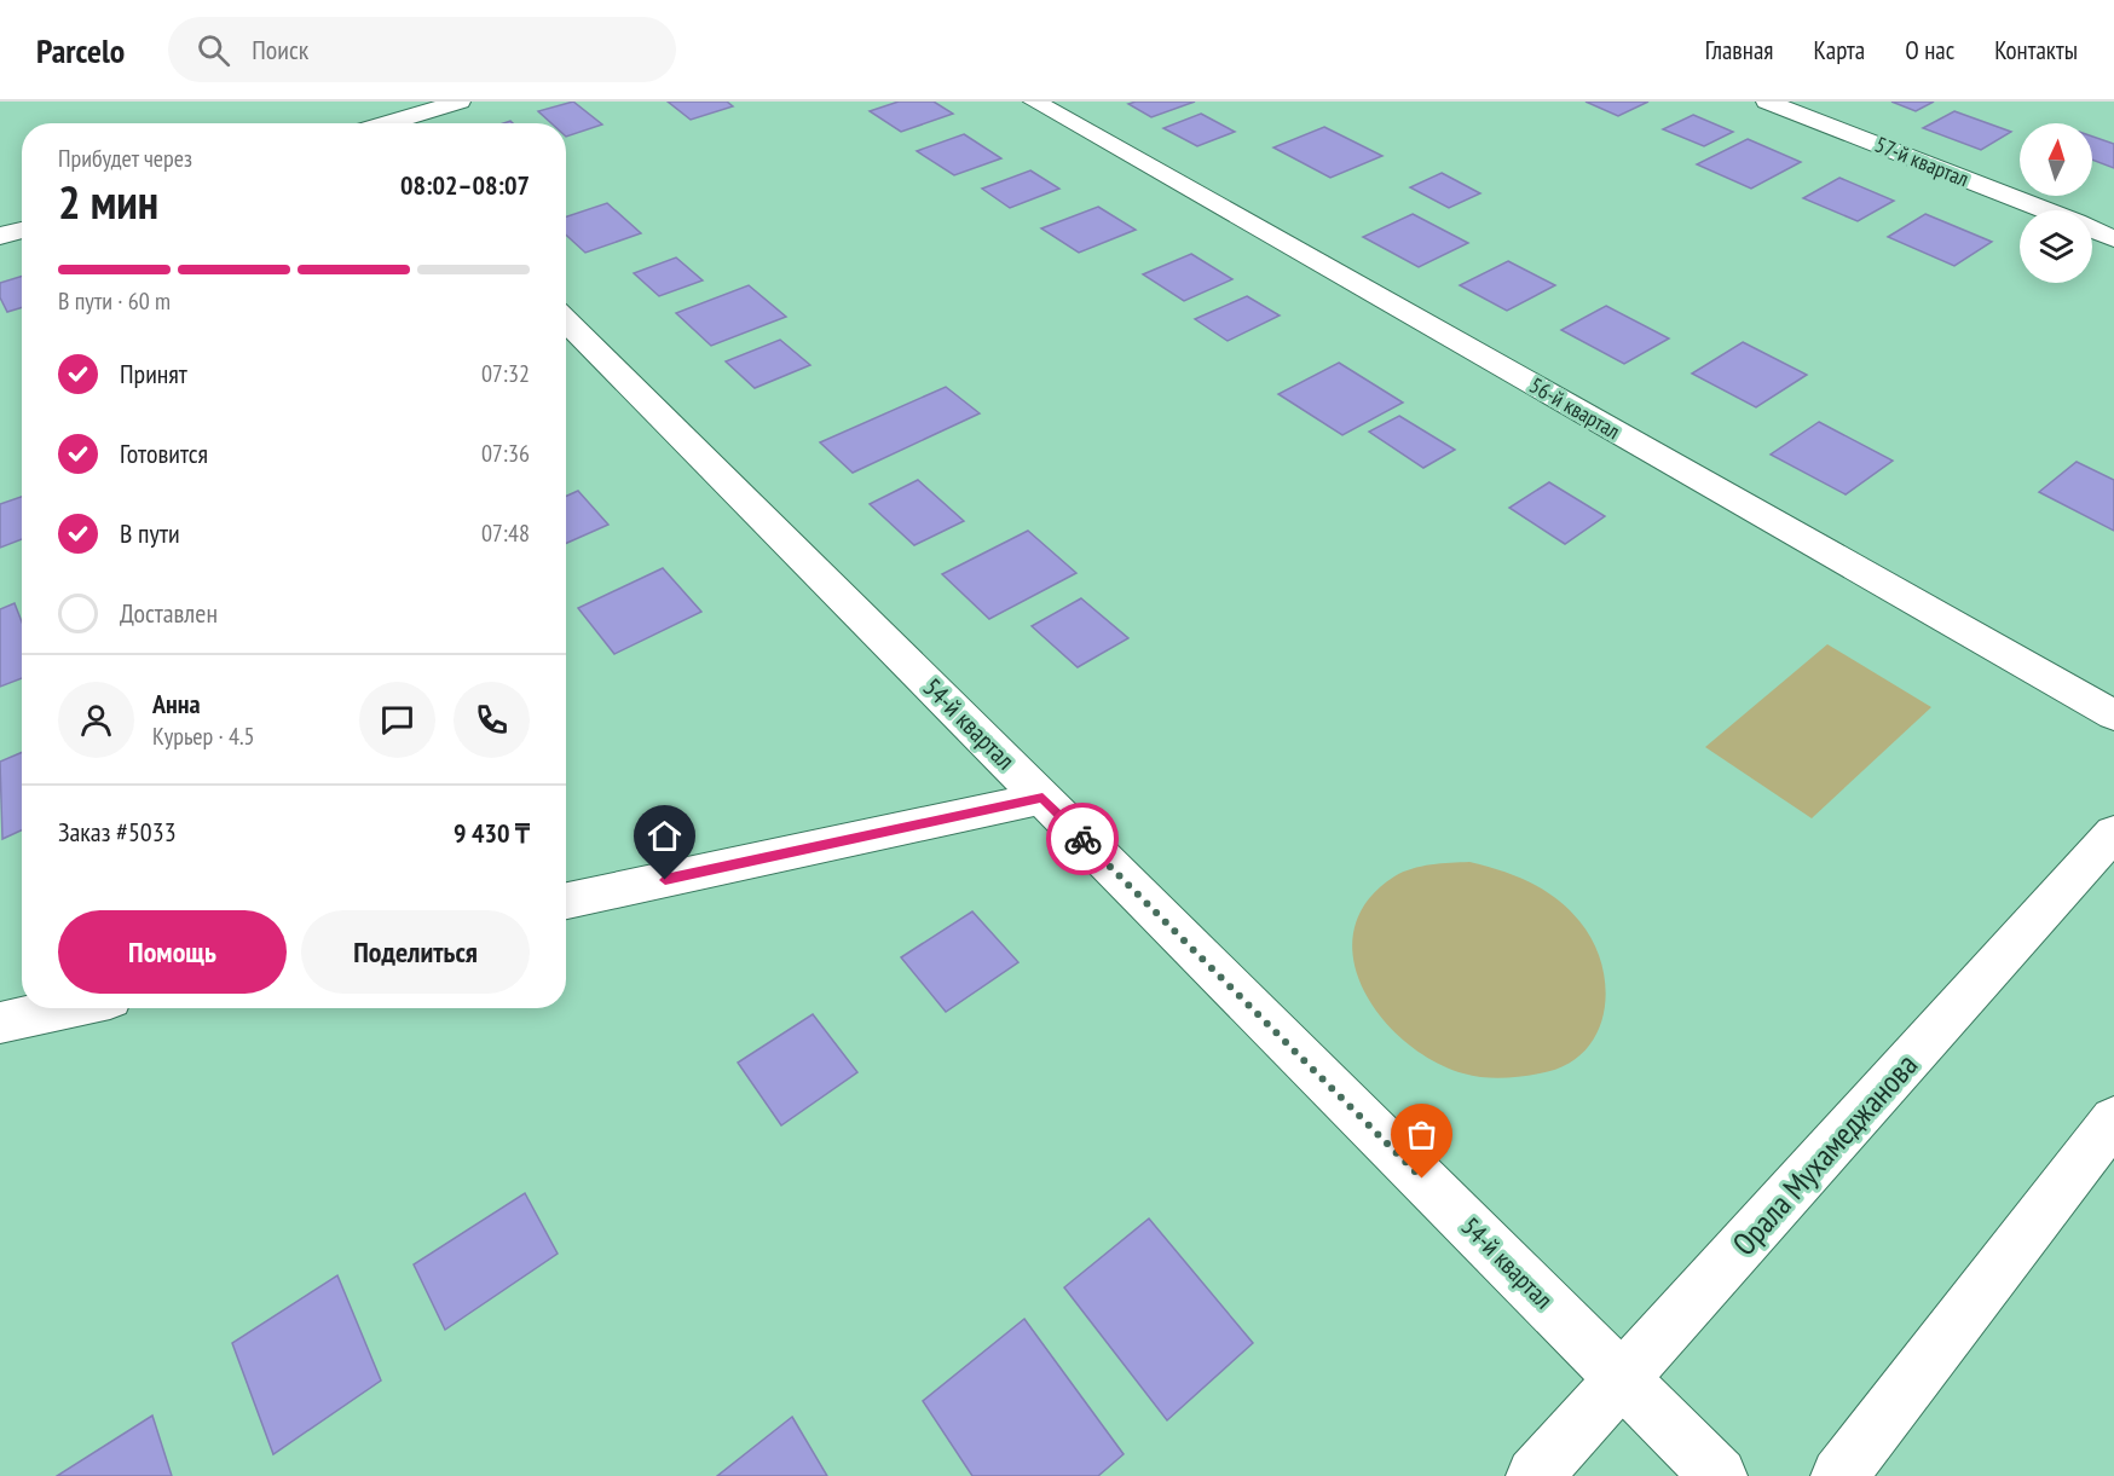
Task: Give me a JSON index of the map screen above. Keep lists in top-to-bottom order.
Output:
{
  "streets": {
    "street": [
      "57-й квартал",
      "56-й квартал",
      "54-й квартал",
      "Орала Мухамеджанова"
    ]
  },
  "crossings": [
    ["54-й квартал", "Орала Мухамеджанова"]
  ],
  "north": "top",
  "page": {
    "header": "Parcelo",
    "search": "Поиск",
    "nav": [
      "Главная",
      "Карта",
      "О нас",
      "Контакты"
    ],
    "heading": ["2 мин", "Прибудет через", "08:02–08:07"],
    "panel": [
      "Анна",
      "Курьер · 4.5",
      "Заказ #5033",
      "9 430 ₸"
    ],
    "bar": "В пути · 60 m",
    "list": [
      ["Принят", "07:32"],
      ["Готовится", "07:36"],
      ["В пути", "07:48"],
      "Доставлен"
    ],
    "buttons": ["Помощь", "Поделиться"]
  }
}
